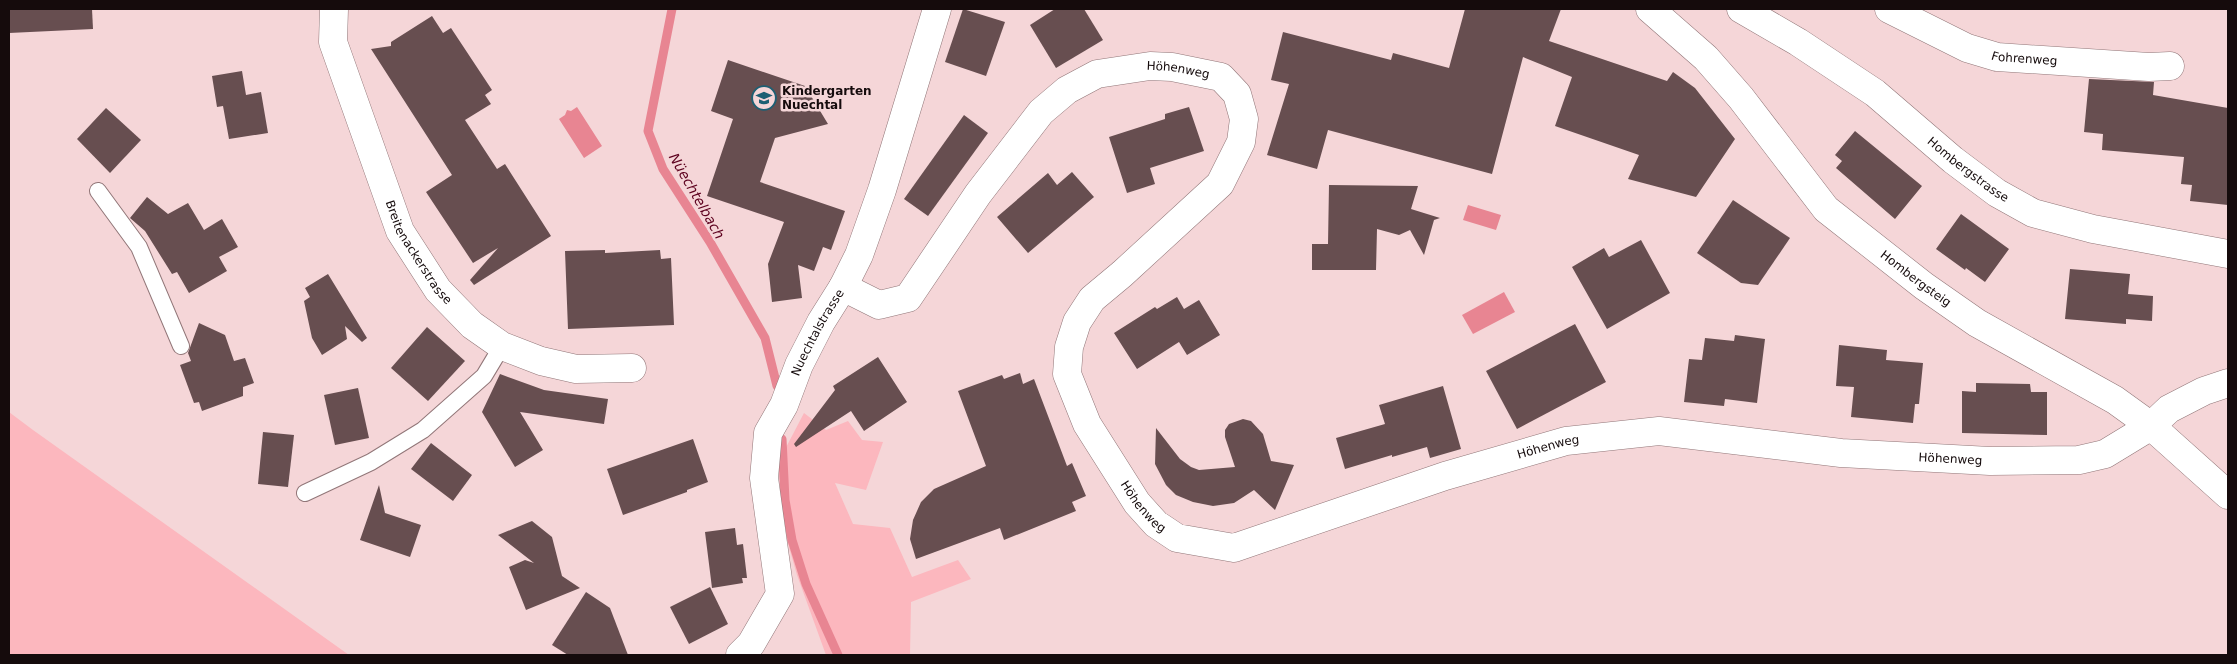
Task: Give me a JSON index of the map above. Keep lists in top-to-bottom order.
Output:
{
  "streets": {
    "street": [
      "Fohrenweg",
      "Höhenweg",
      "Hombergstrasse",
      "Breitenackerstrasse",
      "Hombergsteig",
      "Nuechtalstrasse"
    ]
  },
  "crossings": [
    ["Höhenweg", "Hombergsteig"],
    ["Höhenweg", "Nuechtalstrasse"]
  ],
  "water": ["Nüechtelbach"],
  "places": {
    "school or university": ["Kindergarten Nuechtal"]
  }
}
